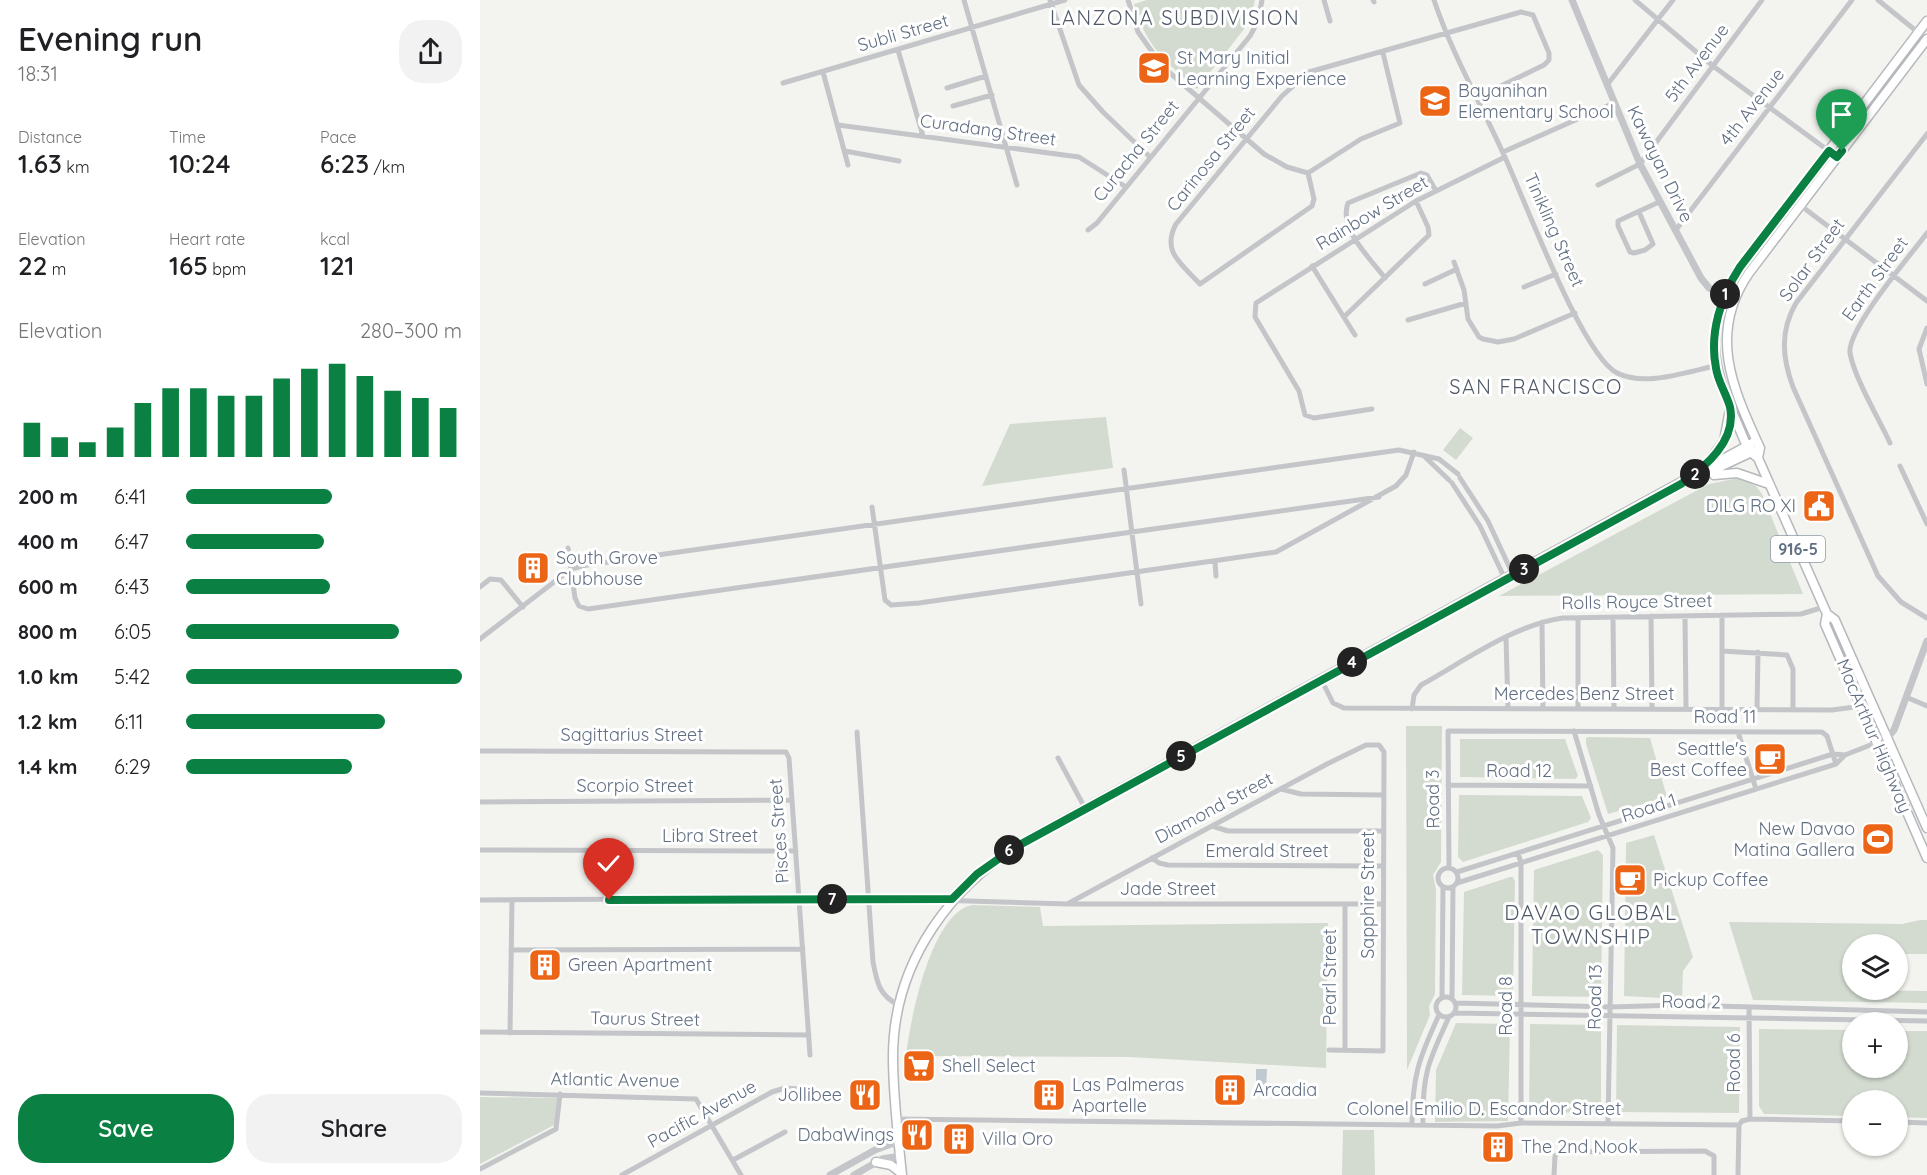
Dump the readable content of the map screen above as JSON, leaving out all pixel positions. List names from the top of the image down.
{
  "streets": {
    "main road": ["916-5", "MacArthur Highway"],
    "street": [
      "Subli Street",
      "5th Avenue",
      "4th Avenue",
      "Curadang Street",
      "Curacha Street",
      "Carinosa Street",
      "Kawayan Drive",
      "Rainbow Street",
      "Tinikling Street",
      "Solar Street",
      "Earth Street",
      "Rolls Royce Street",
      "Mercedes Benz Street",
      "Road 11",
      "Sagittarius Street",
      "Road 12",
      "Scorpio Street",
      "Road 3",
      "Diamond Street",
      "Road 1",
      "Pisces Street",
      "Libra Street",
      "Emerald Street",
      "Jade Street",
      "Sapphire Street",
      "Pearl Street",
      "Road 13",
      "Road 2",
      "Road 8",
      "Taurus Street",
      "Road 6",
      "Atlantic Avenue",
      "Colonel Emilio D. Escandor Street",
      "Pacific Avenue"
    ]
  },
  "crossings": [
    ["5th Avenue", "Kawayan Drive"],
    ["4th Avenue", "Kawayan Drive"],
    ["Curadang Street", "Curacha Street"],
    ["Carinosa Street", "Tinikling Street"],
    ["Kawayan Drive", "Rainbow Street"],
    ["Kawayan Drive", "MacArthur Highway"],
    ["Rainbow Street", "Tinikling Street"],
    ["Tinikling Street", "MacArthur Highway"],
    ["Rolls Royce Street", "Mercedes Benz Street"],
    ["Rolls Royce Street", "MacArthur Highway"],
    ["Mercedes Benz Street", "MacArthur Highway"],
    ["Road 11", "Road 3"],
    ["Road 11", "Road 1"],
    ["Road 11", "Road 13"],
    ["Sagittarius Street", "Pisces Street"],
    ["MacArthur Highway", "Road 1"],
    ["Road 12", "Road 3"],
    ["Road 12", "Road 13"],
    ["Scorpio Street", "Pisces Street"],
    ["Road 3", "Road 1"],
    ["Diamond Street", "Emerald Street"],
    ["Diamond Street", "Jade Street"],
    ["Diamond Street", "Sapphire Street"],
    ["Road 1", "Road 13"],
    ["Road 1", "Road 8"],
    ["Pisces Street", "Libra Street"],
    ["Pisces Street", "Jade Street"],
    ["Pisces Street", "Taurus Street"],
    ["Emerald Street", "Sapphire Street"],
    ["Jade Street", "Sapphire Street"],
    ["Jade Street", "Pearl Street"],
    ["Sapphire Street", "Pearl Street"],
    ["Road 13", "Road 2"],
    ["Road 13", "Colonel Emilio D. Escandor Street"],
    ["Road 2", "Road 8"],
    ["Road 2", "Road 6"],
    ["Road 8", "Colonel Emilio D. Escandor Street"],
    ["Road 6", "Colonel Emilio D. Escandor Street"],
    ["Atlantic Avenue", "Pacific Avenue"]
  ],
  "districts": ["LANZONA SUBDIVISION", "SAN FRANCISCO", "DAVAO GLOBAL TOWNSHIP"],
  "places": {
    "school or university": ["St Mary Initial Learning Experience", "Bayanihan Elementary School"],
    "public building": ["DILG RO XI"],
    "building": [
      "South Grove Clubhouse",
      "Green Apartment",
      "Arcadia",
      "Las Palmeras Apartelle",
      "Villa Oro",
      "The 2nd Nook"
    ],
    "cafe": ["Seattle's Best Coffee", "Pickup Coffee"],
    "sports": ["New Davao Matina Gallera"],
    "supermarket": ["Shell Select"],
    "restaurant": ["Jollibee", "DabaWings"]
  },
  "page": {
    "heading": ["Evening run", "18:31"],
    "stats": [
      ["Distance", "1.63 km"],
      ["Time", "10:24"],
      ["Pace", "6:23 /km"],
      ["Elevation", "22 m"],
      ["Heart rate", "165 bpm"],
      ["kcal", "121"]
    ],
    "pins": [
      "1",
      "2",
      "3",
      "4",
      "5",
      "6",
      "7"
    ],
    "chart": ["Elevation", "280–300 m"],
    "list": [
      {
        "name": "200 m",
        "note": "6:41"
      },
      {
        "name": "400 m",
        "note": "6:47"
      },
      {
        "name": "600 m",
        "note": "6:43"
      },
      {
        "name": "800 m",
        "note": "6:05"
      },
      {
        "name": "1.0 km",
        "note": "5:42"
      },
      {
        "name": "1.2 km",
        "note": "6:11"
      },
      {
        "name": "1.4 km",
        "note": "6:29"
      }
    ],
    "map_buttons": ["+", "−"],
    "buttons": ["Save", "Share"]
  }
}
